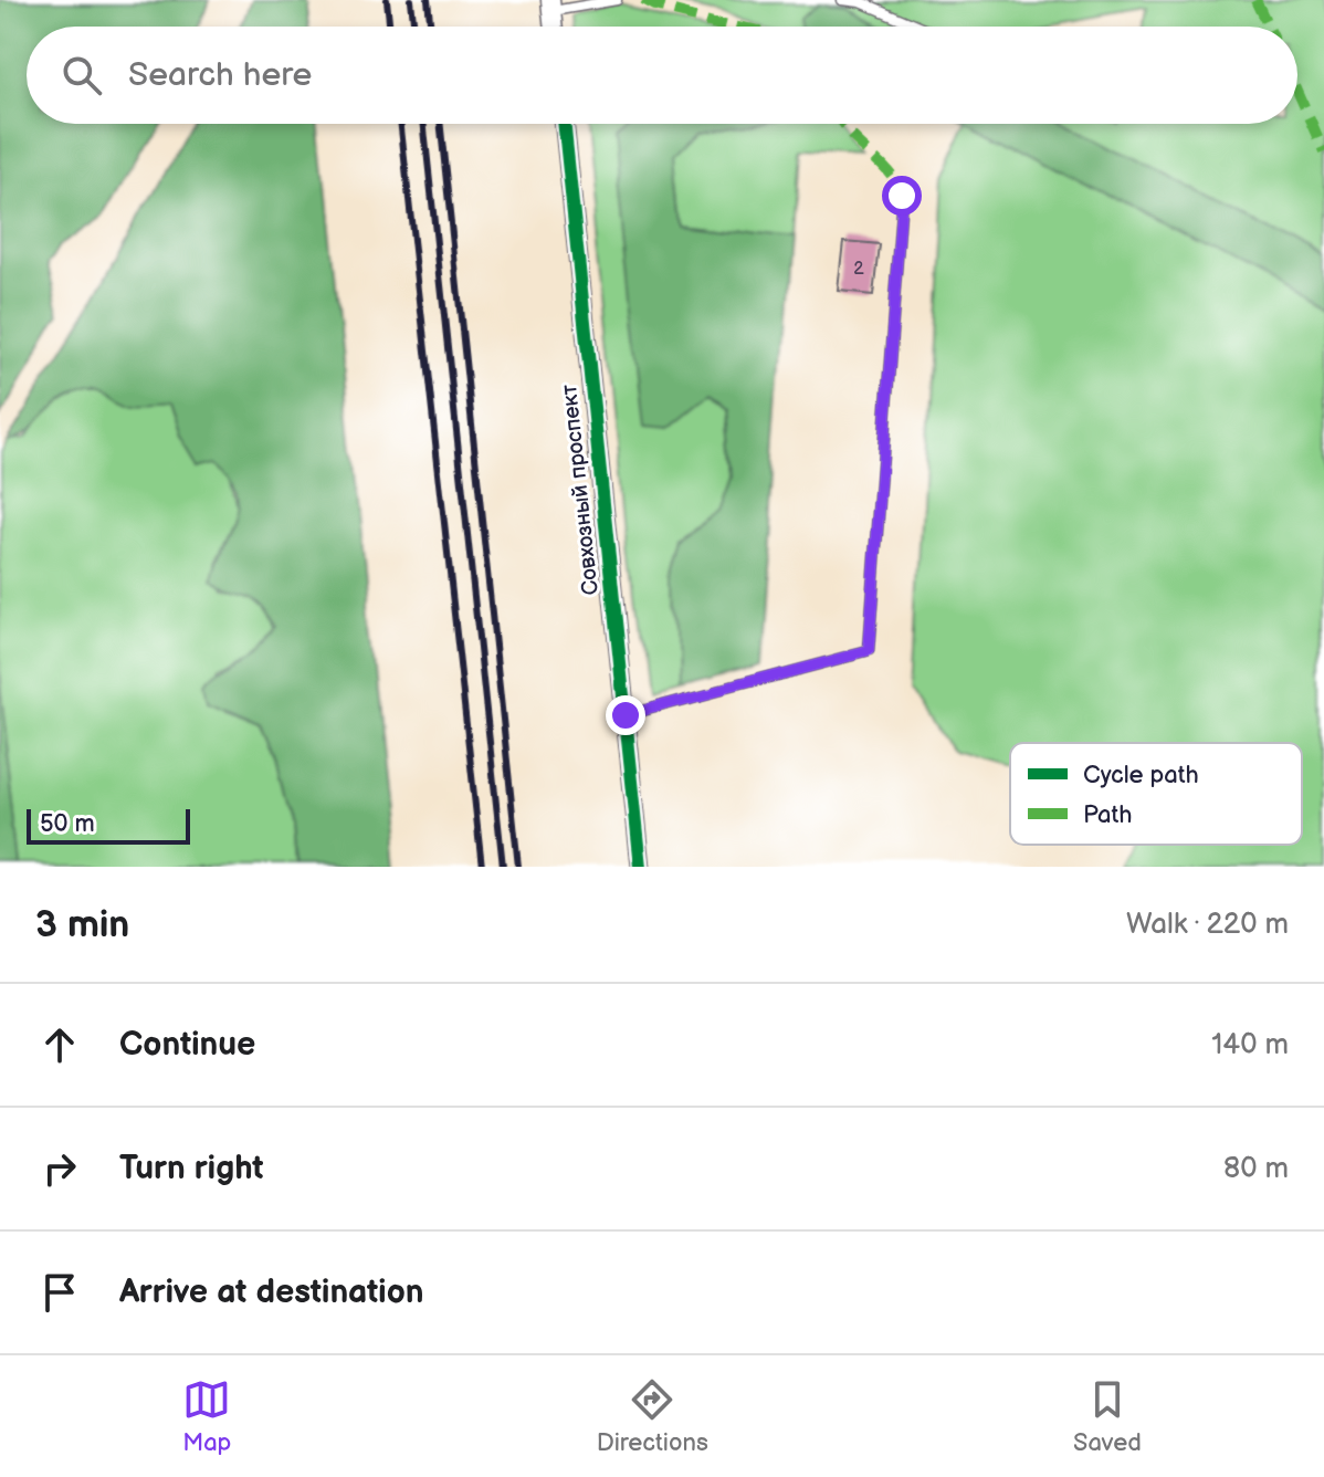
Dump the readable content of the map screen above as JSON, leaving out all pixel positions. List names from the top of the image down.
{
  "streets": {
    "street": ["Совхозный проспект"]
  },
  "house_numbers": ["2"],
  "legend": ["Cycle path", "Path"],
  "scale_bar": "50 m",
  "page": {
    "search": "Search here",
    "scale": "50 m",
    "heading": ["3 min", "Walk · 220 m"],
    "list": [
      ["Continue", "140 m"],
      ["Turn right", "80 m"],
      "Arrive at destination"
    ],
    "nav": ["Map", "Directions", "Saved"]
  }
}
